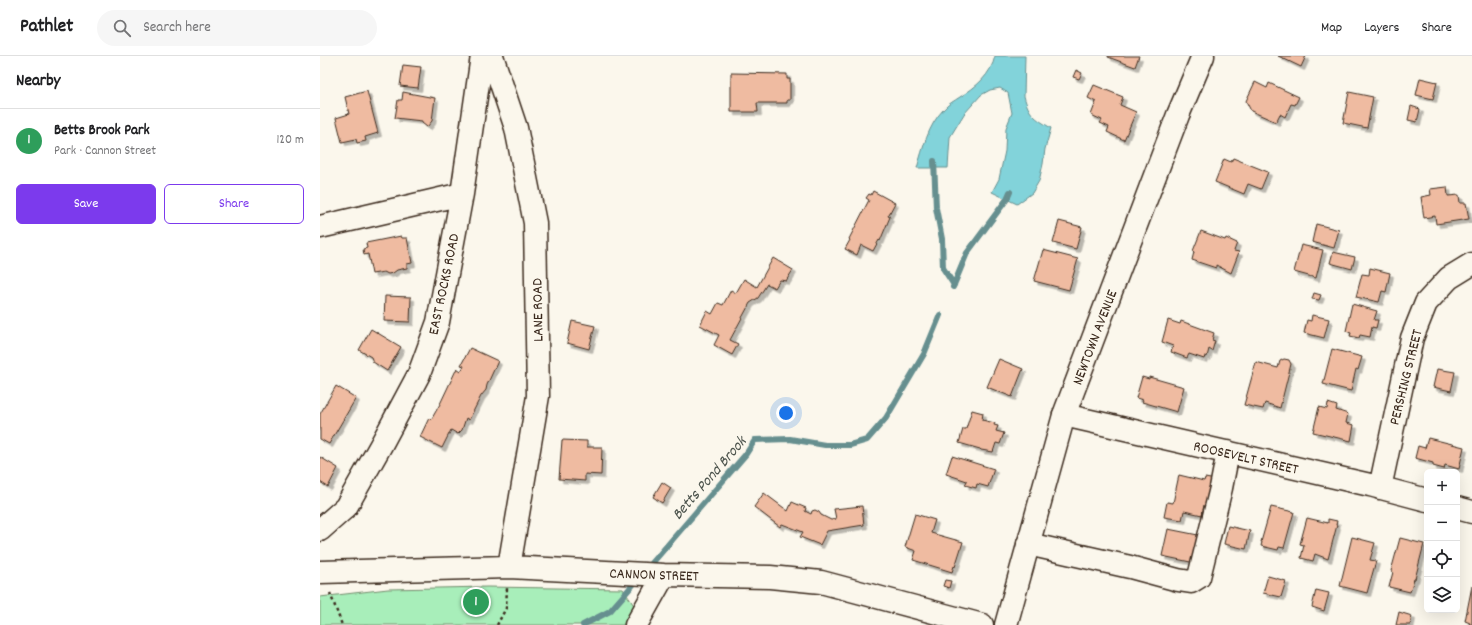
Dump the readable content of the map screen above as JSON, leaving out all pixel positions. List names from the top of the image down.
{
  "streets": {
    "street": [
      "EAST ROCKS ROAD",
      "LANE ROAD",
      "NEWTOWN AVENUE",
      "PERSHING STREET",
      "ROOSEVELT STREET",
      "CANNON STREET"
    ]
  },
  "crossings": [
    ["LANE ROAD", "CANNON STREET"],
    ["NEWTOWN AVENUE", "ROOSEVELT STREET"],
    ["PERSHING STREET", "ROOSEVELT STREET"]
  ],
  "water": ["Betts Pond Brook"],
  "page": {
    "header": "Pathlet",
    "search": "Search here",
    "nav": ["Map", "Layers", "Share"],
    "heading": "Nearby",
    "list": [
      {
        "mark": "1",
        "name": "Betts Brook Park",
        "note": "Park · Cannon Street",
        "value": "120 m"
      }
    ],
    "buttons": ["Save", "Share"],
    "map_buttons": ["+", "−"],
    "pins": "1"
  }
}
